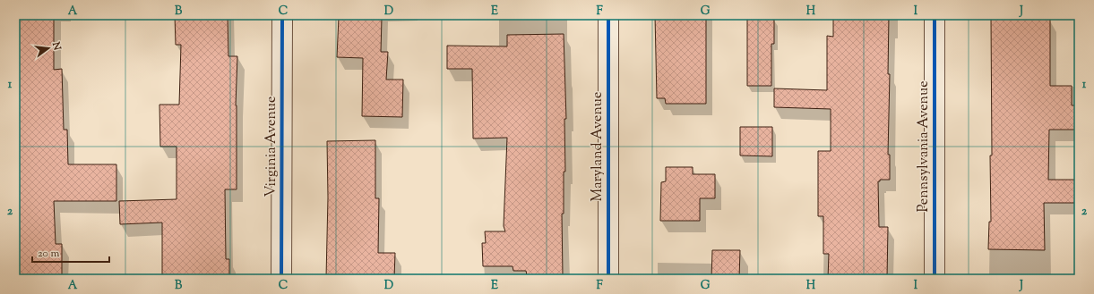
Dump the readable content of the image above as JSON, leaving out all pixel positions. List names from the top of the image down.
{
  "streets": {
    "street": ["Virginia Avenue", "Maryland Avenue", "Pennsylvania Avenue"]
  },
  "scale_bar": "20 m",
  "north": "right",
  "grid": {
    "columns": [
      "A",
      "B",
      "C",
      "D",
      "E",
      "F",
      "G",
      "H",
      "I",
      "J"
    ],
    "rows": ["1", "2"]
  }
}
